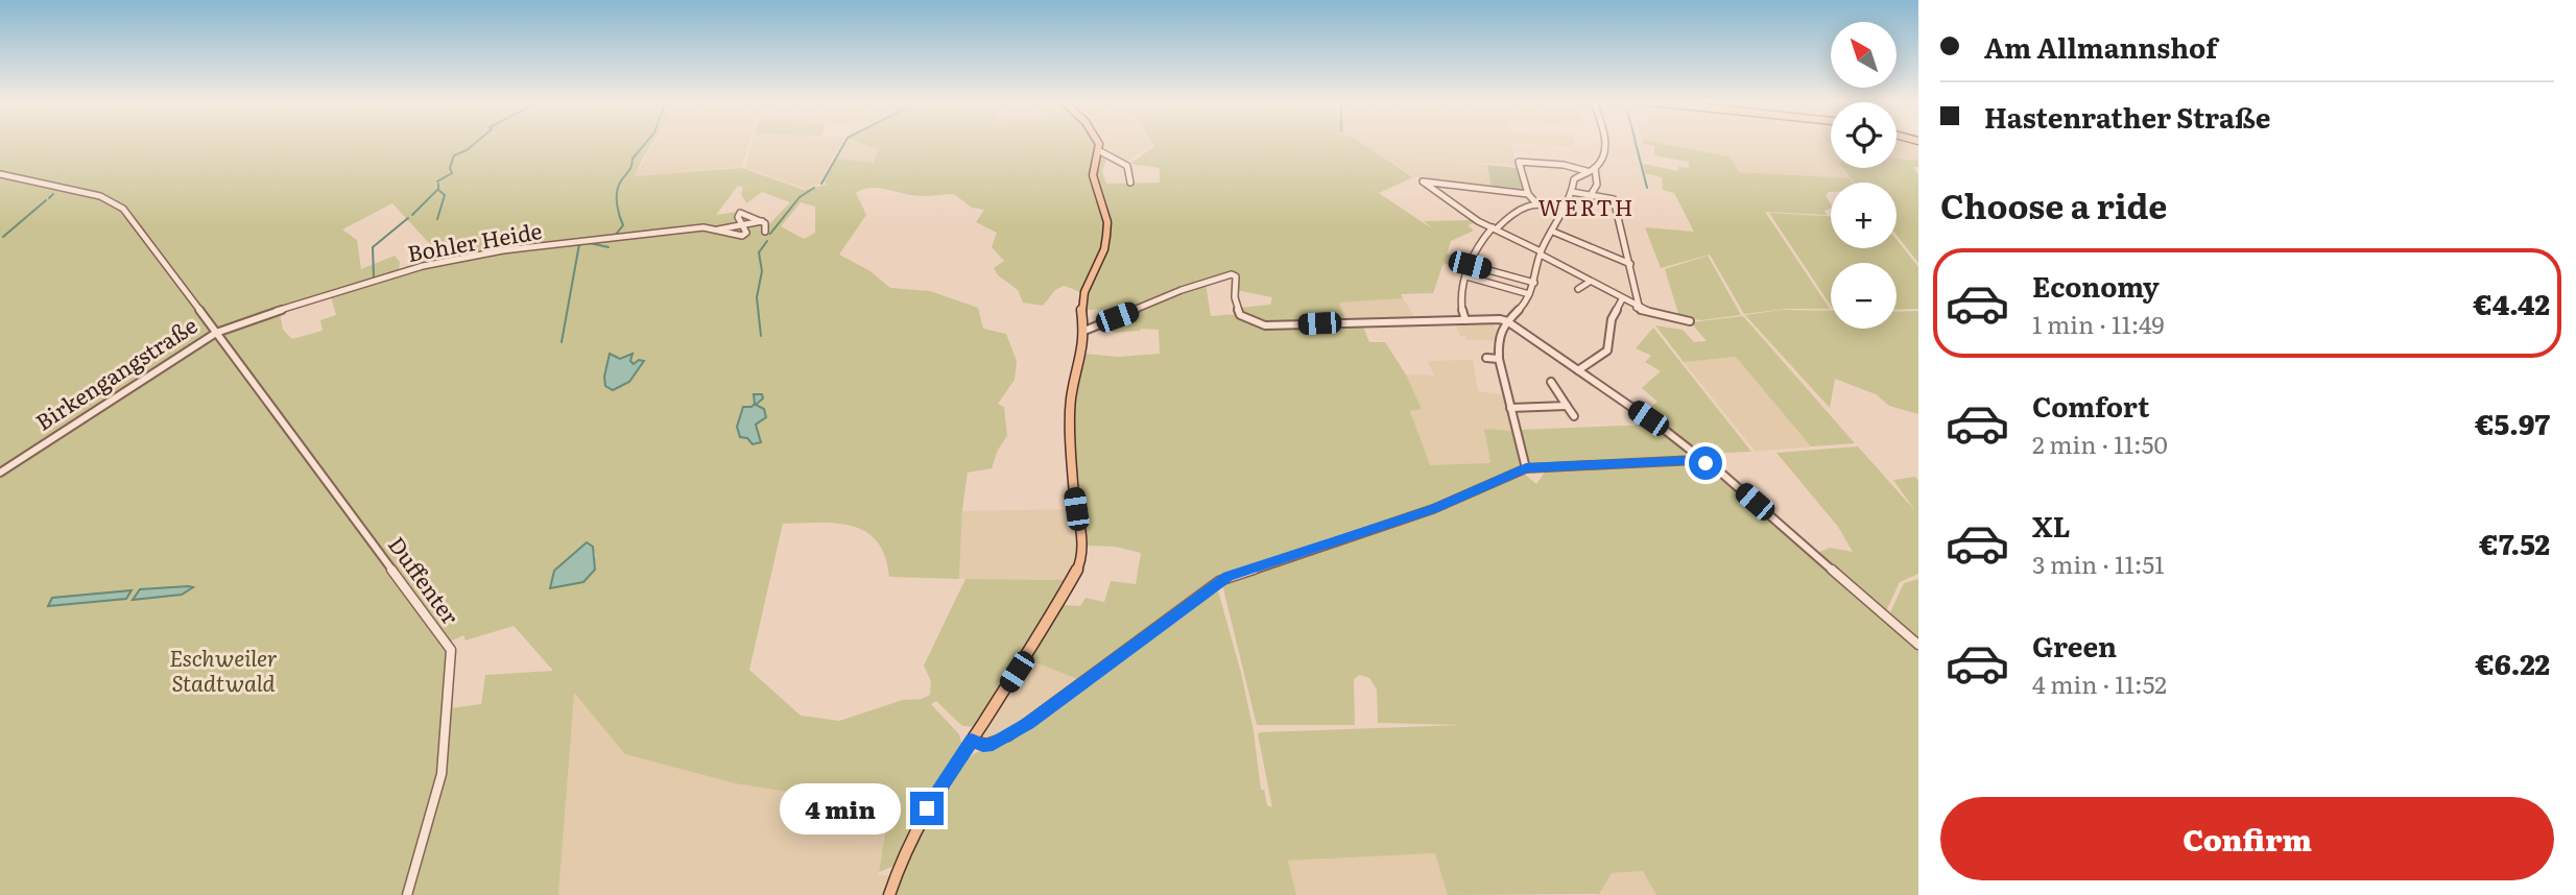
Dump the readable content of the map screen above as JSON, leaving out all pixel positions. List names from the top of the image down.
{
  "streets": {
    "street": ["Bohler Heide", "Birkengangstraße", "Duffenter"]
  },
  "crossings": [
    ["Bohler Heide", "Birkengangstraße"],
    ["Bohler Heide", "Duffenter"],
    ["Birkengangstraße", "Duffenter"]
  ],
  "districts": ["WERTH"],
  "parks": ["Eschweiler Stadtwald"],
  "north": "top left",
  "page": {
    "banner": ["Am Allmannshof", "Hastenrather Straße"],
    "map_buttons": ["+", "−"],
    "heading": "Choose a ride",
    "list": [
      {
        "name": "Economy",
        "note": "1 min · 11:49",
        "value": "€4.42"
      },
      {
        "name": "Comfort",
        "note": "2 min · 11:50",
        "value": "€5.97"
      },
      {
        "name": "XL",
        "note": "3 min · 11:51",
        "value": "€7.52"
      },
      {
        "name": "Green",
        "note": "4 min · 11:52",
        "value": "€6.22"
      }
    ],
    "buttons": "Confirm",
    "bubble": "4 min"
  }
}
